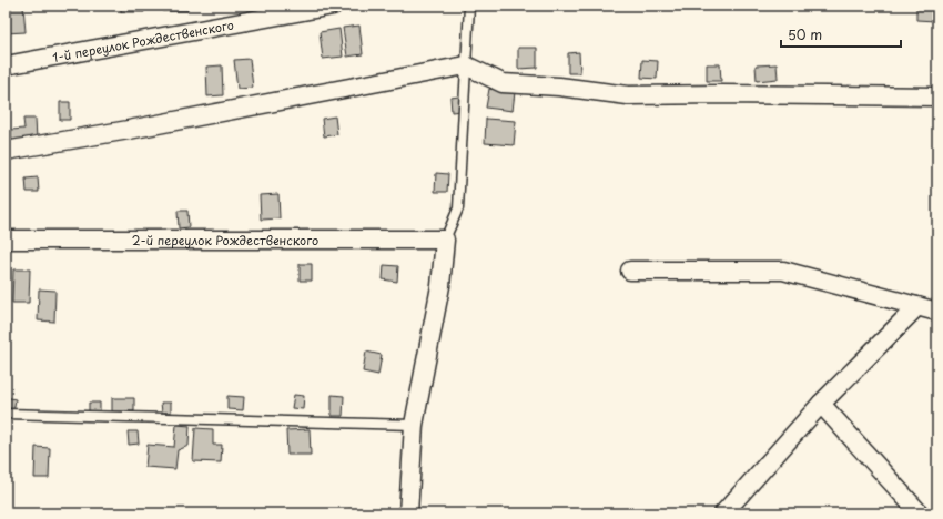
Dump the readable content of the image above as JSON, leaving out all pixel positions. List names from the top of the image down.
{
  "streets": {
    "street": ["1-й переулок Рождественского", "2-й переулок Рождественского"]
  },
  "scale_bar": "50 m"
}
